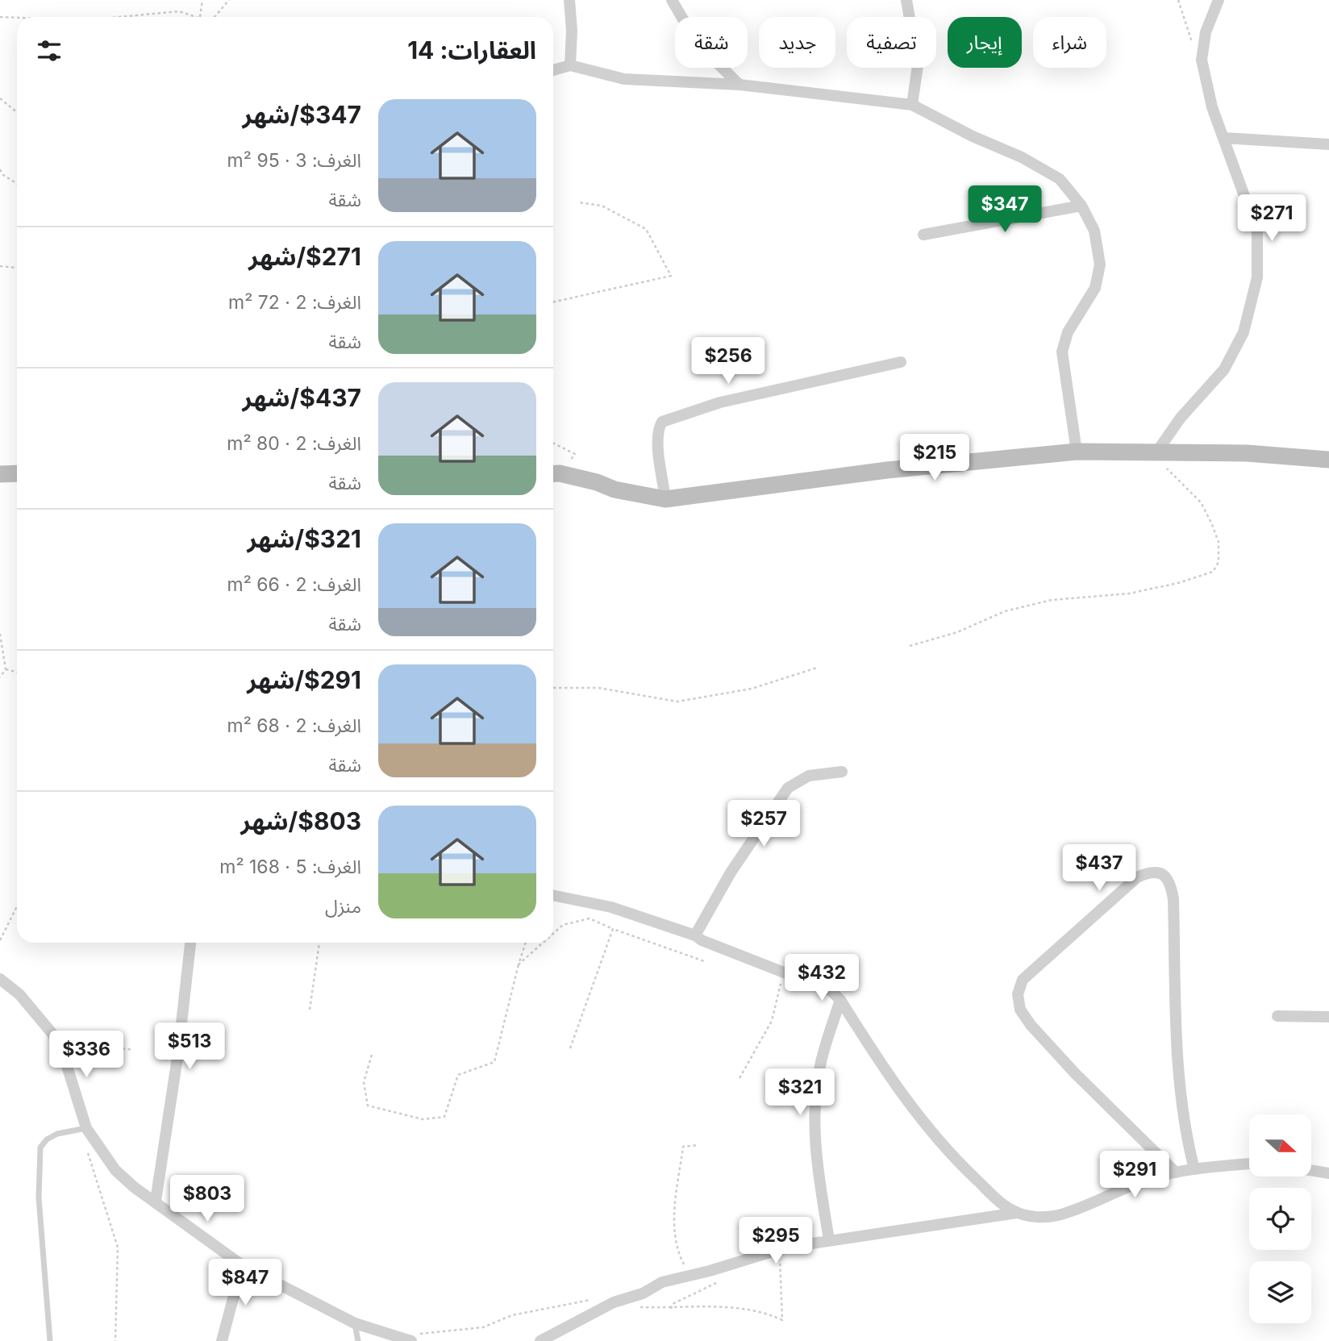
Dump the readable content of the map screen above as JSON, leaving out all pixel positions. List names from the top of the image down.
{
  "north": "right",
  "page": {
    "chip": [
      "شراء",
      "إيجار",
      "تصفية",
      "جديد",
      "شقة"
    ],
    "heading": "العقارات: 14",
    "list": [
      {
        "name": "$347/شهر",
        "note": "الغرف: 3 · 95 m² · شقة"
      },
      {
        "name": "$271/شهر",
        "note": "الغرف: 2 · 72 m² · شقة"
      },
      {
        "name": "$437/شهر",
        "note": "الغرف: 2 · 80 m² · شقة"
      },
      {
        "name": "$321/شهر",
        "note": "الغرف: 2 · 66 m² · شقة"
      },
      {
        "name": "$291/شهر",
        "note": "الغرف: 2 · 68 m² · شقة"
      },
      {
        "name": "$803/شهر",
        "note": "الغرف: 5 · 168 m² · منزل"
      }
    ],
    "price": [
      "$347",
      "$271",
      "$256",
      "$215",
      "$257",
      "$437",
      "$432",
      "$513",
      "$336",
      "$321",
      "$291",
      "$803",
      "$295",
      "$847"
    ]
  }
}
